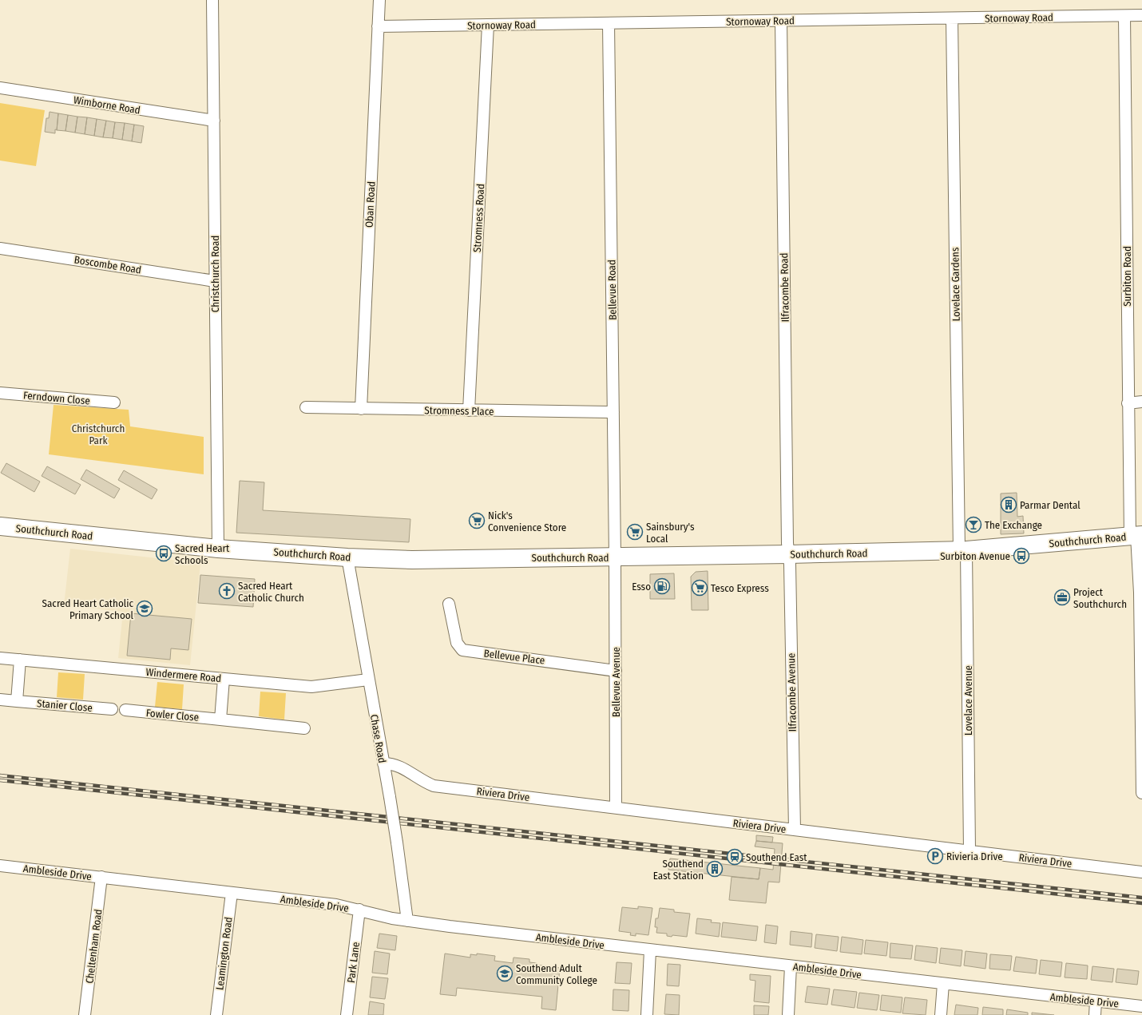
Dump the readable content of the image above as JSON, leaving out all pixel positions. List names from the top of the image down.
{
  "streets": {
    "main road": ["Southchurch Road"],
    "street": [
      "Stornoway Road",
      "Wimborne Road",
      "Oban Road",
      "Stromness Road",
      "Boscombe Road",
      "Christchurch Road",
      "Surbiton Road",
      "Lovelace Gardens",
      "Ilfracombe Road",
      "Bellevue Road",
      "Ferndown Close",
      "Stromness Place",
      "Bellevue Place",
      "Windermere Road",
      "Bellevue Avenue",
      "Ilfracombe Avenue",
      "Lovelace Avenue",
      "Stanier Close",
      "Fowler Close",
      "Chase Road",
      "Riviera Drive",
      "Ambleside Drive",
      "Cheltenham Road",
      "Leamington Road",
      "Park Lane"
    ]
  },
  "crossings": [
    ["Stornoway Road", "Oban Road"],
    ["Stornoway Road", "Stromness Road"],
    ["Stornoway Road", "Surbiton Road"],
    ["Stornoway Road", "Lovelace Gardens"],
    ["Stornoway Road", "Ilfracombe Road"],
    ["Stornoway Road", "Bellevue Road"],
    ["Wimborne Road", "Christchurch Road"],
    ["Oban Road", "Stromness Place"],
    ["Stromness Road", "Stromness Place"],
    ["Boscombe Road", "Christchurch Road"],
    ["Christchurch Road", "Southchurch Road"],
    ["Surbiton Road", "Southchurch Road"],
    ["Lovelace Gardens", "Southchurch Road"],
    ["Lovelace Gardens", "Lovelace Avenue"],
    ["Ilfracombe Road", "Southchurch Road"],
    ["Ilfracombe Road", "Ilfracombe Avenue"],
    ["Bellevue Road", "Stromness Place"],
    ["Bellevue Road", "Southchurch Road"],
    ["Bellevue Road", "Bellevue Avenue"],
    ["Southchurch Road", "Bellevue Avenue"],
    ["Southchurch Road", "Ilfracombe Avenue"],
    ["Southchurch Road", "Lovelace Avenue"],
    ["Southchurch Road", "Chase Road"],
    ["Bellevue Place", "Bellevue Avenue"],
    ["Windermere Road", "Chase Road"],
    ["Bellevue Avenue", "Riviera Drive"],
    ["Ilfracombe Avenue", "Riviera Drive"],
    ["Lovelace Avenue", "Riviera Drive"],
    ["Chase Road", "Riviera Drive"],
    ["Chase Road", "Ambleside Drive"],
    ["Ambleside Drive", "Cheltenham Road"],
    ["Ambleside Drive", "Leamington Road"],
    ["Ambleside Drive", "Park Lane"]
  ],
  "parks": ["Christchurch Park"],
  "places": {
    "building": ["Parmar Dental", "Southend East Station"],
    "supermarket": ["Nick's Convenience Store", "Sainsbury's Local", "Tesco Express"],
    "bar": ["The Exchange"],
    "bus stop": ["Sacred Heart Schools", "Surbiton Avenue"],
    "fuel station": ["Esso"],
    "church": ["Sacred Heart Catholic Church"],
    "office": ["Project Southchurch"],
    "school or university": ["Sacred Heart Catholic Primary School", "Southend Adult Community College"],
    "parking": ["Rivieria Drive"],
    "station": ["Southend East"]
  }
}
